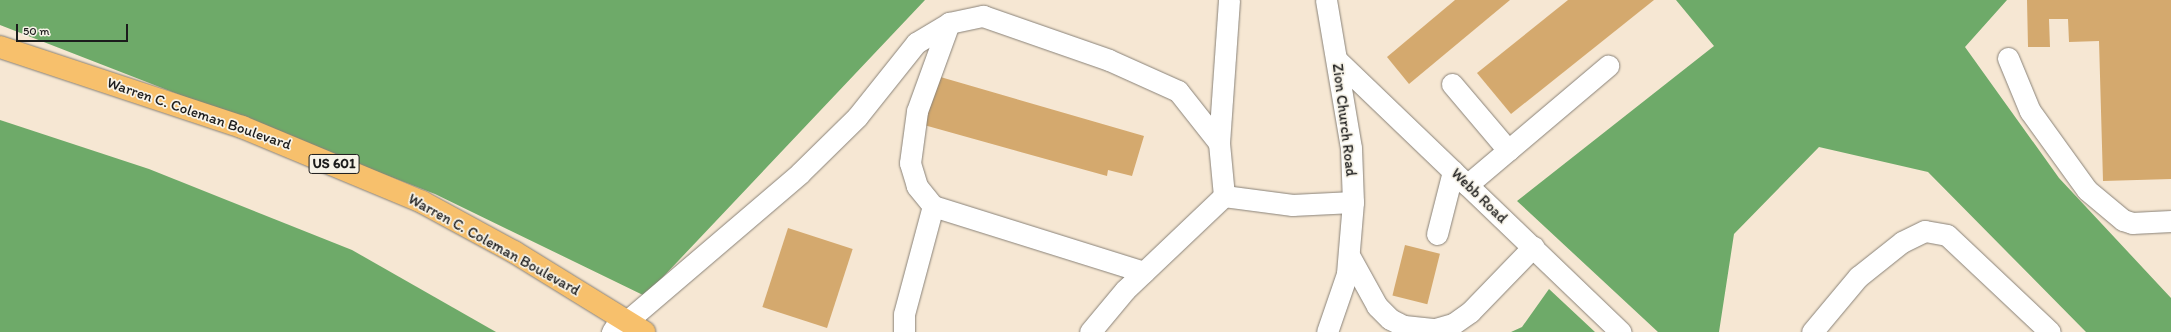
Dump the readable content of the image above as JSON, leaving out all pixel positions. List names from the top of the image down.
{
  "streets": {
    "highway": ["Warren C. Coleman Boulevard", "US 601"],
    "street": ["Zion Church Road", "Webb Road"]
  },
  "crossings": [
    ["Zion Church Road", "Webb Road"]
  ],
  "scale_bar": "50 m"
}
